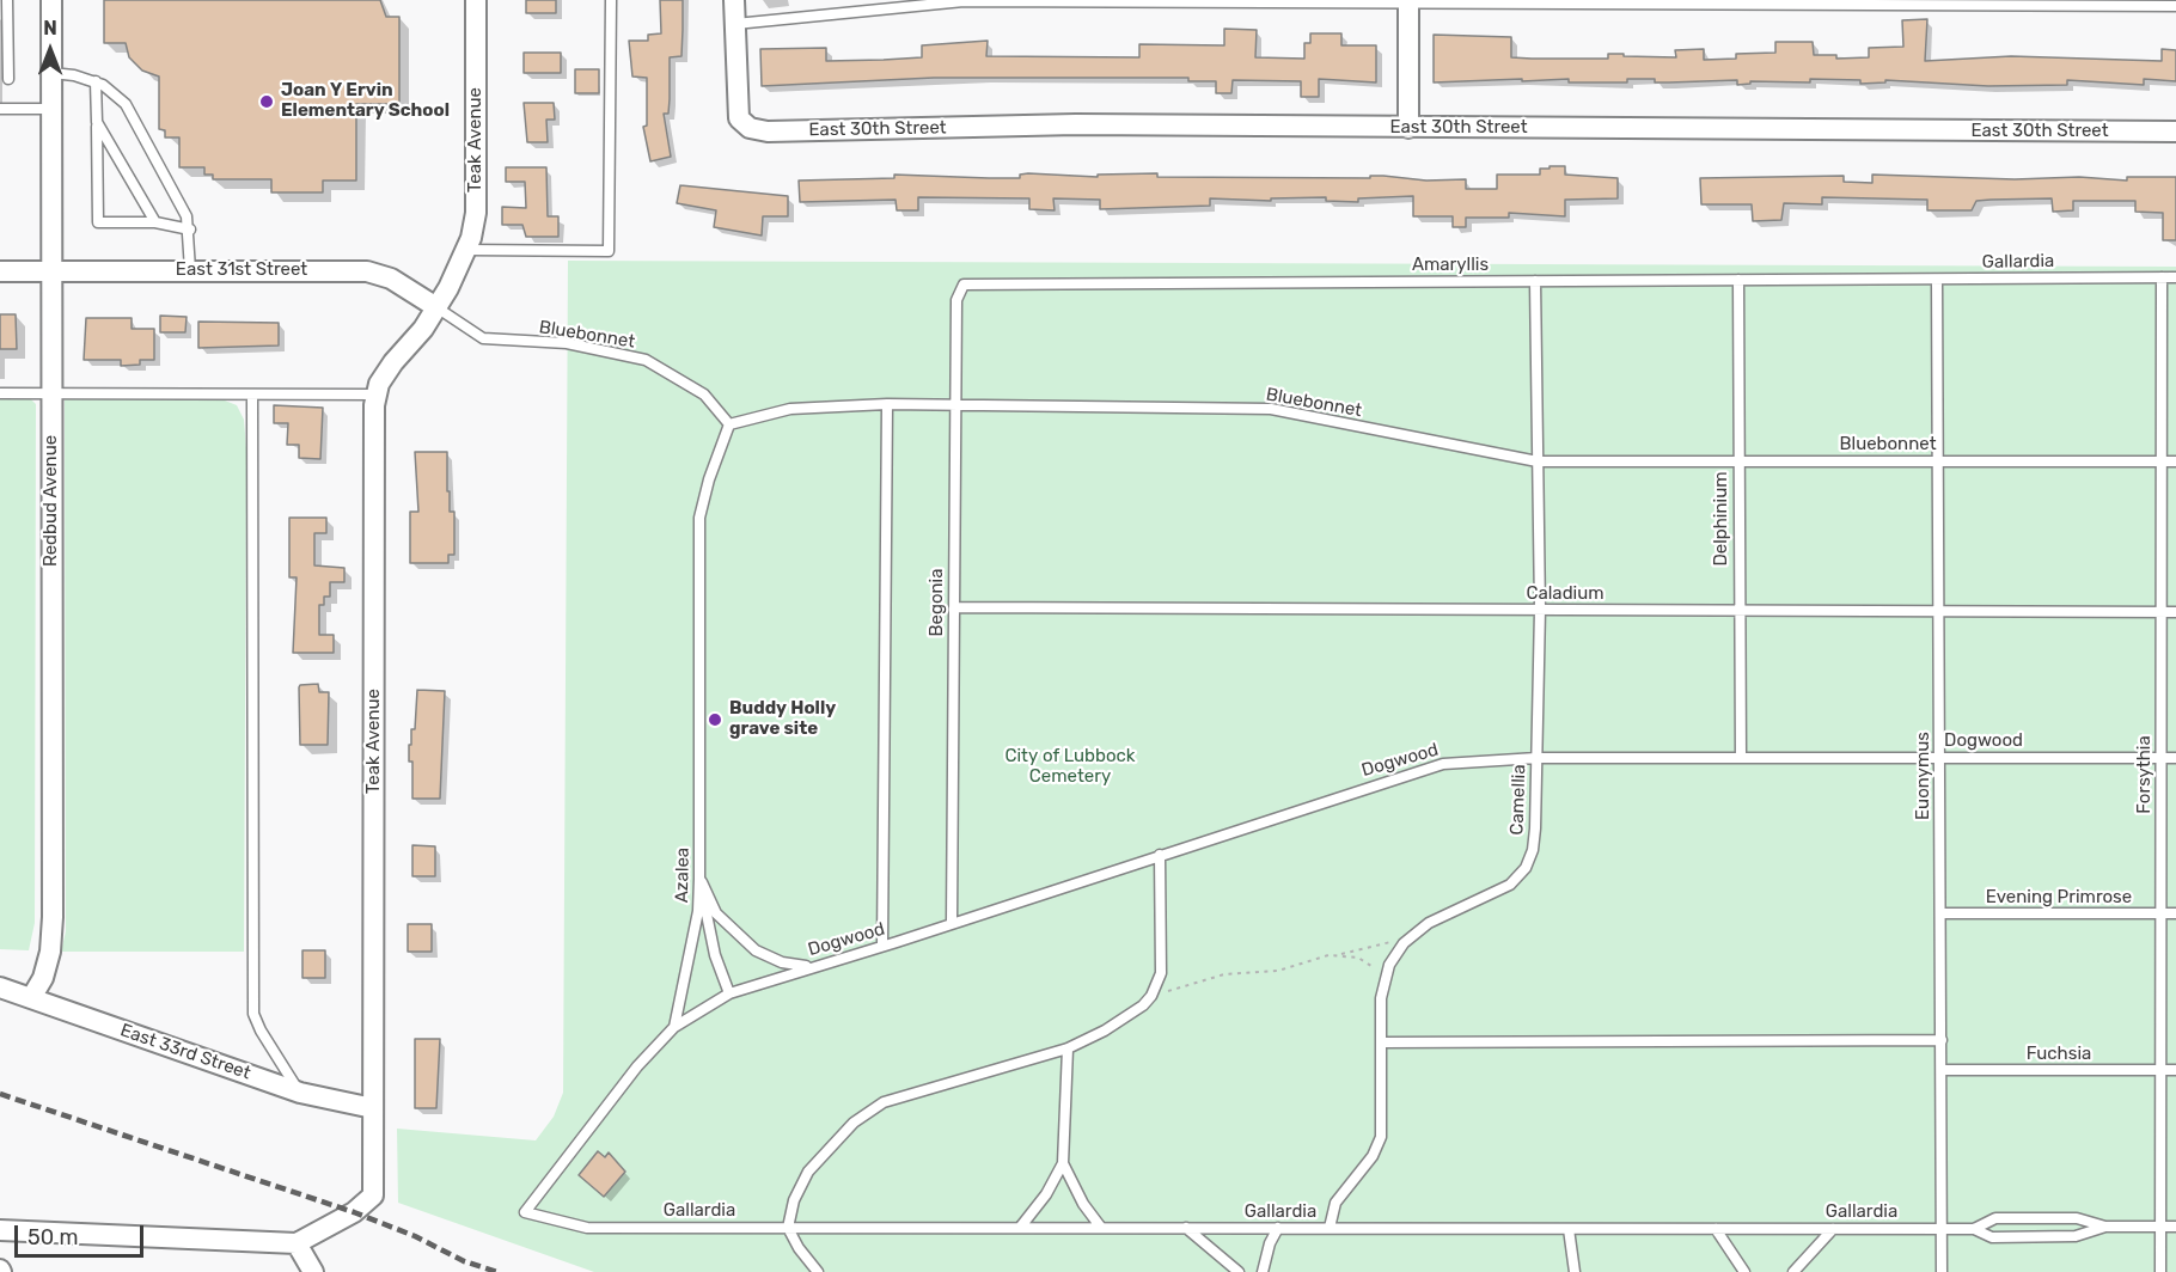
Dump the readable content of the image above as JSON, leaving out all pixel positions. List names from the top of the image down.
{
  "streets": {
    "street": [
      "East 30th Street",
      "Teak Avenue",
      "East 31st Street",
      "Redbud Avenue",
      "East 33rd Street"
    ],
    "lane": [
      "Gallardia",
      "Amaryllis",
      "Bluebonnet",
      "Delphinium",
      "Caladium",
      "Begonia",
      "Dogwood",
      "Forsythia",
      "Euonymus",
      "Camellia",
      "Azalea",
      "Evening Primrose",
      "Fuchsia"
    ]
  },
  "crossings": [
    ["Teak Avenue", "East 31st Street"],
    ["Teak Avenue", "Bluebonnet"],
    ["Teak Avenue", "East 33rd Street"],
    ["Gallardia", "Amaryllis"],
    ["Gallardia", "Dogwood"],
    ["Gallardia", "Forsythia"],
    ["Gallardia", "Euonymus"],
    ["Gallardia", "Camellia"],
    ["Gallardia", "Azalea"],
    ["Amaryllis", "Delphinium"],
    ["Amaryllis", "Begonia"],
    ["Amaryllis", "Euonymus"],
    ["Amaryllis", "Camellia"],
    ["East 31st Street", "Bluebonnet"],
    ["East 31st Street", "Redbud Avenue"],
    ["Bluebonnet", "Delphinium"],
    ["Bluebonnet", "Begonia"],
    ["Bluebonnet", "Forsythia"],
    ["Bluebonnet", "Euonymus"],
    ["Bluebonnet", "Camellia"],
    ["Bluebonnet", "Azalea"],
    ["Redbud Avenue", "East 33rd Street"],
    ["Delphinium", "Caladium"],
    ["Delphinium", "Dogwood"],
    ["Caladium", "Begonia"],
    ["Caladium", "Forsythia"],
    ["Caladium", "Euonymus"],
    ["Caladium", "Camellia"],
    ["Begonia", "Dogwood"],
    ["Dogwood", "Forsythia"],
    ["Dogwood", "Euonymus"],
    ["Dogwood", "Camellia"],
    ["Dogwood", "Azalea"],
    ["Forsythia", "Evening Primrose"],
    ["Forsythia", "Fuchsia"],
    ["Euonymus", "Evening Primrose"],
    ["Euonymus", "Fuchsia"]
  ],
  "parks": ["City of Lubbock Cemetery"],
  "places": ["Joan Y Ervin Elementary School", "Buddy Holly grave site"],
  "scale_bar": "50 m",
  "north": "top"
}
